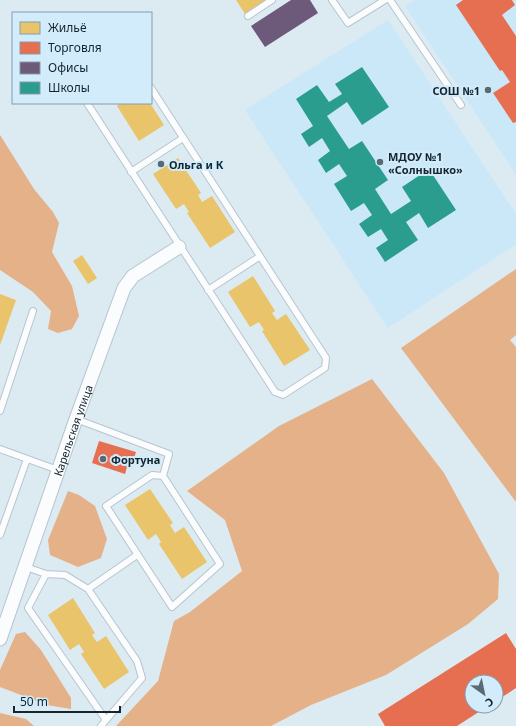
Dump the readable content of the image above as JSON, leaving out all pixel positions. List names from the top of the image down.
{
  "streets": {
    "street": ["Карельская улица"]
  },
  "places": [
    "СОШ №1",
    "МДОУ №1 «Солнышко»",
    "Ольга и К",
    "Фортуна"
  ],
  "legend": [
    "Жильё",
    "Торговля",
    "Офисы",
    "Школы"
  ],
  "scale_bar": "50 m",
  "north": "bottom right"
}
